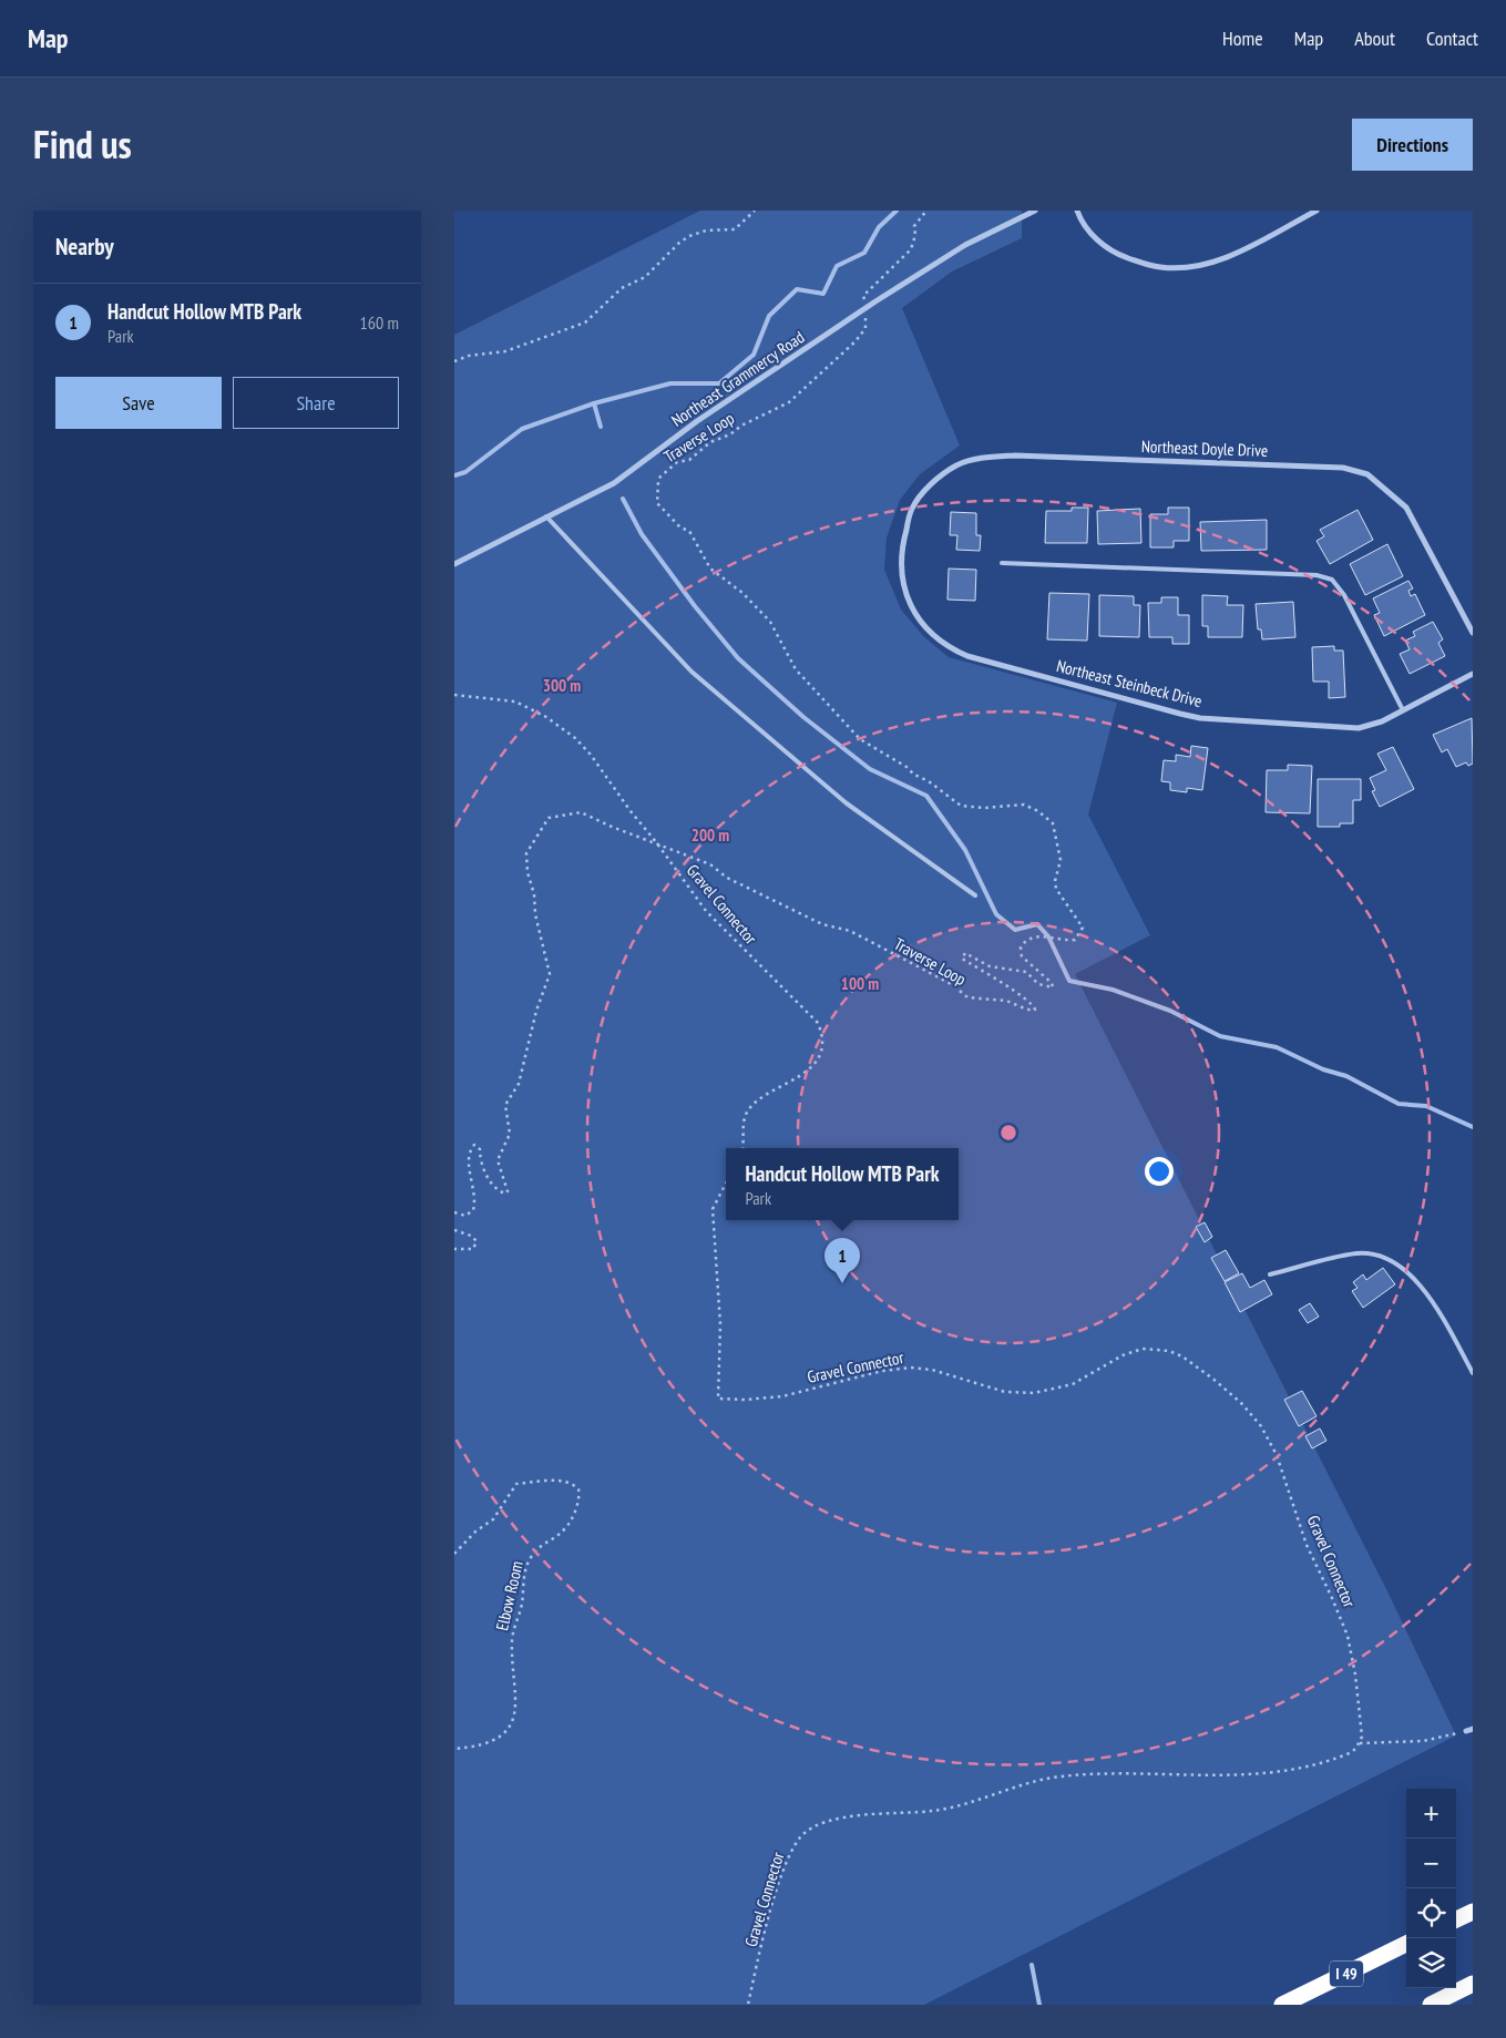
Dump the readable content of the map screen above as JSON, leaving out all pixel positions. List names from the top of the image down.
{
  "streets": {
    "highway": ["I 49"],
    "street": ["Northeast Grammercy Road", "Northeast Doyle Drive", "Northeast Steinbeck Drive"],
    "path": ["Traverse Loop", "Gravel Connector", "Elbow Room"]
  },
  "crossings": [
    ["Northeast Grammercy Road", "Traverse Loop"],
    ["Traverse Loop", "Gravel Connector"],
    ["Northeast Doyle Drive", "Northeast Steinbeck Drive"]
  ],
  "page": {
    "header": "Map",
    "nav": [
      "Home",
      "Map",
      "About",
      "Contact"
    ],
    "title": "Find us",
    "buttons": [
      "Directions",
      ["Save", "Share"]
    ],
    "heading": "Nearby",
    "list": [
      {
        "mark": "1",
        "name": "Handcut Hollow MTB Park",
        "note": "Park",
        "value": "160 m"
      }
    ],
    "popup": ["Handcut Hollow MTB Park", "Park"],
    "pins": "1",
    "map_buttons": ["+", "−"]
  },
  "rings": ["300 m", "200 m", "100 m"]
}
